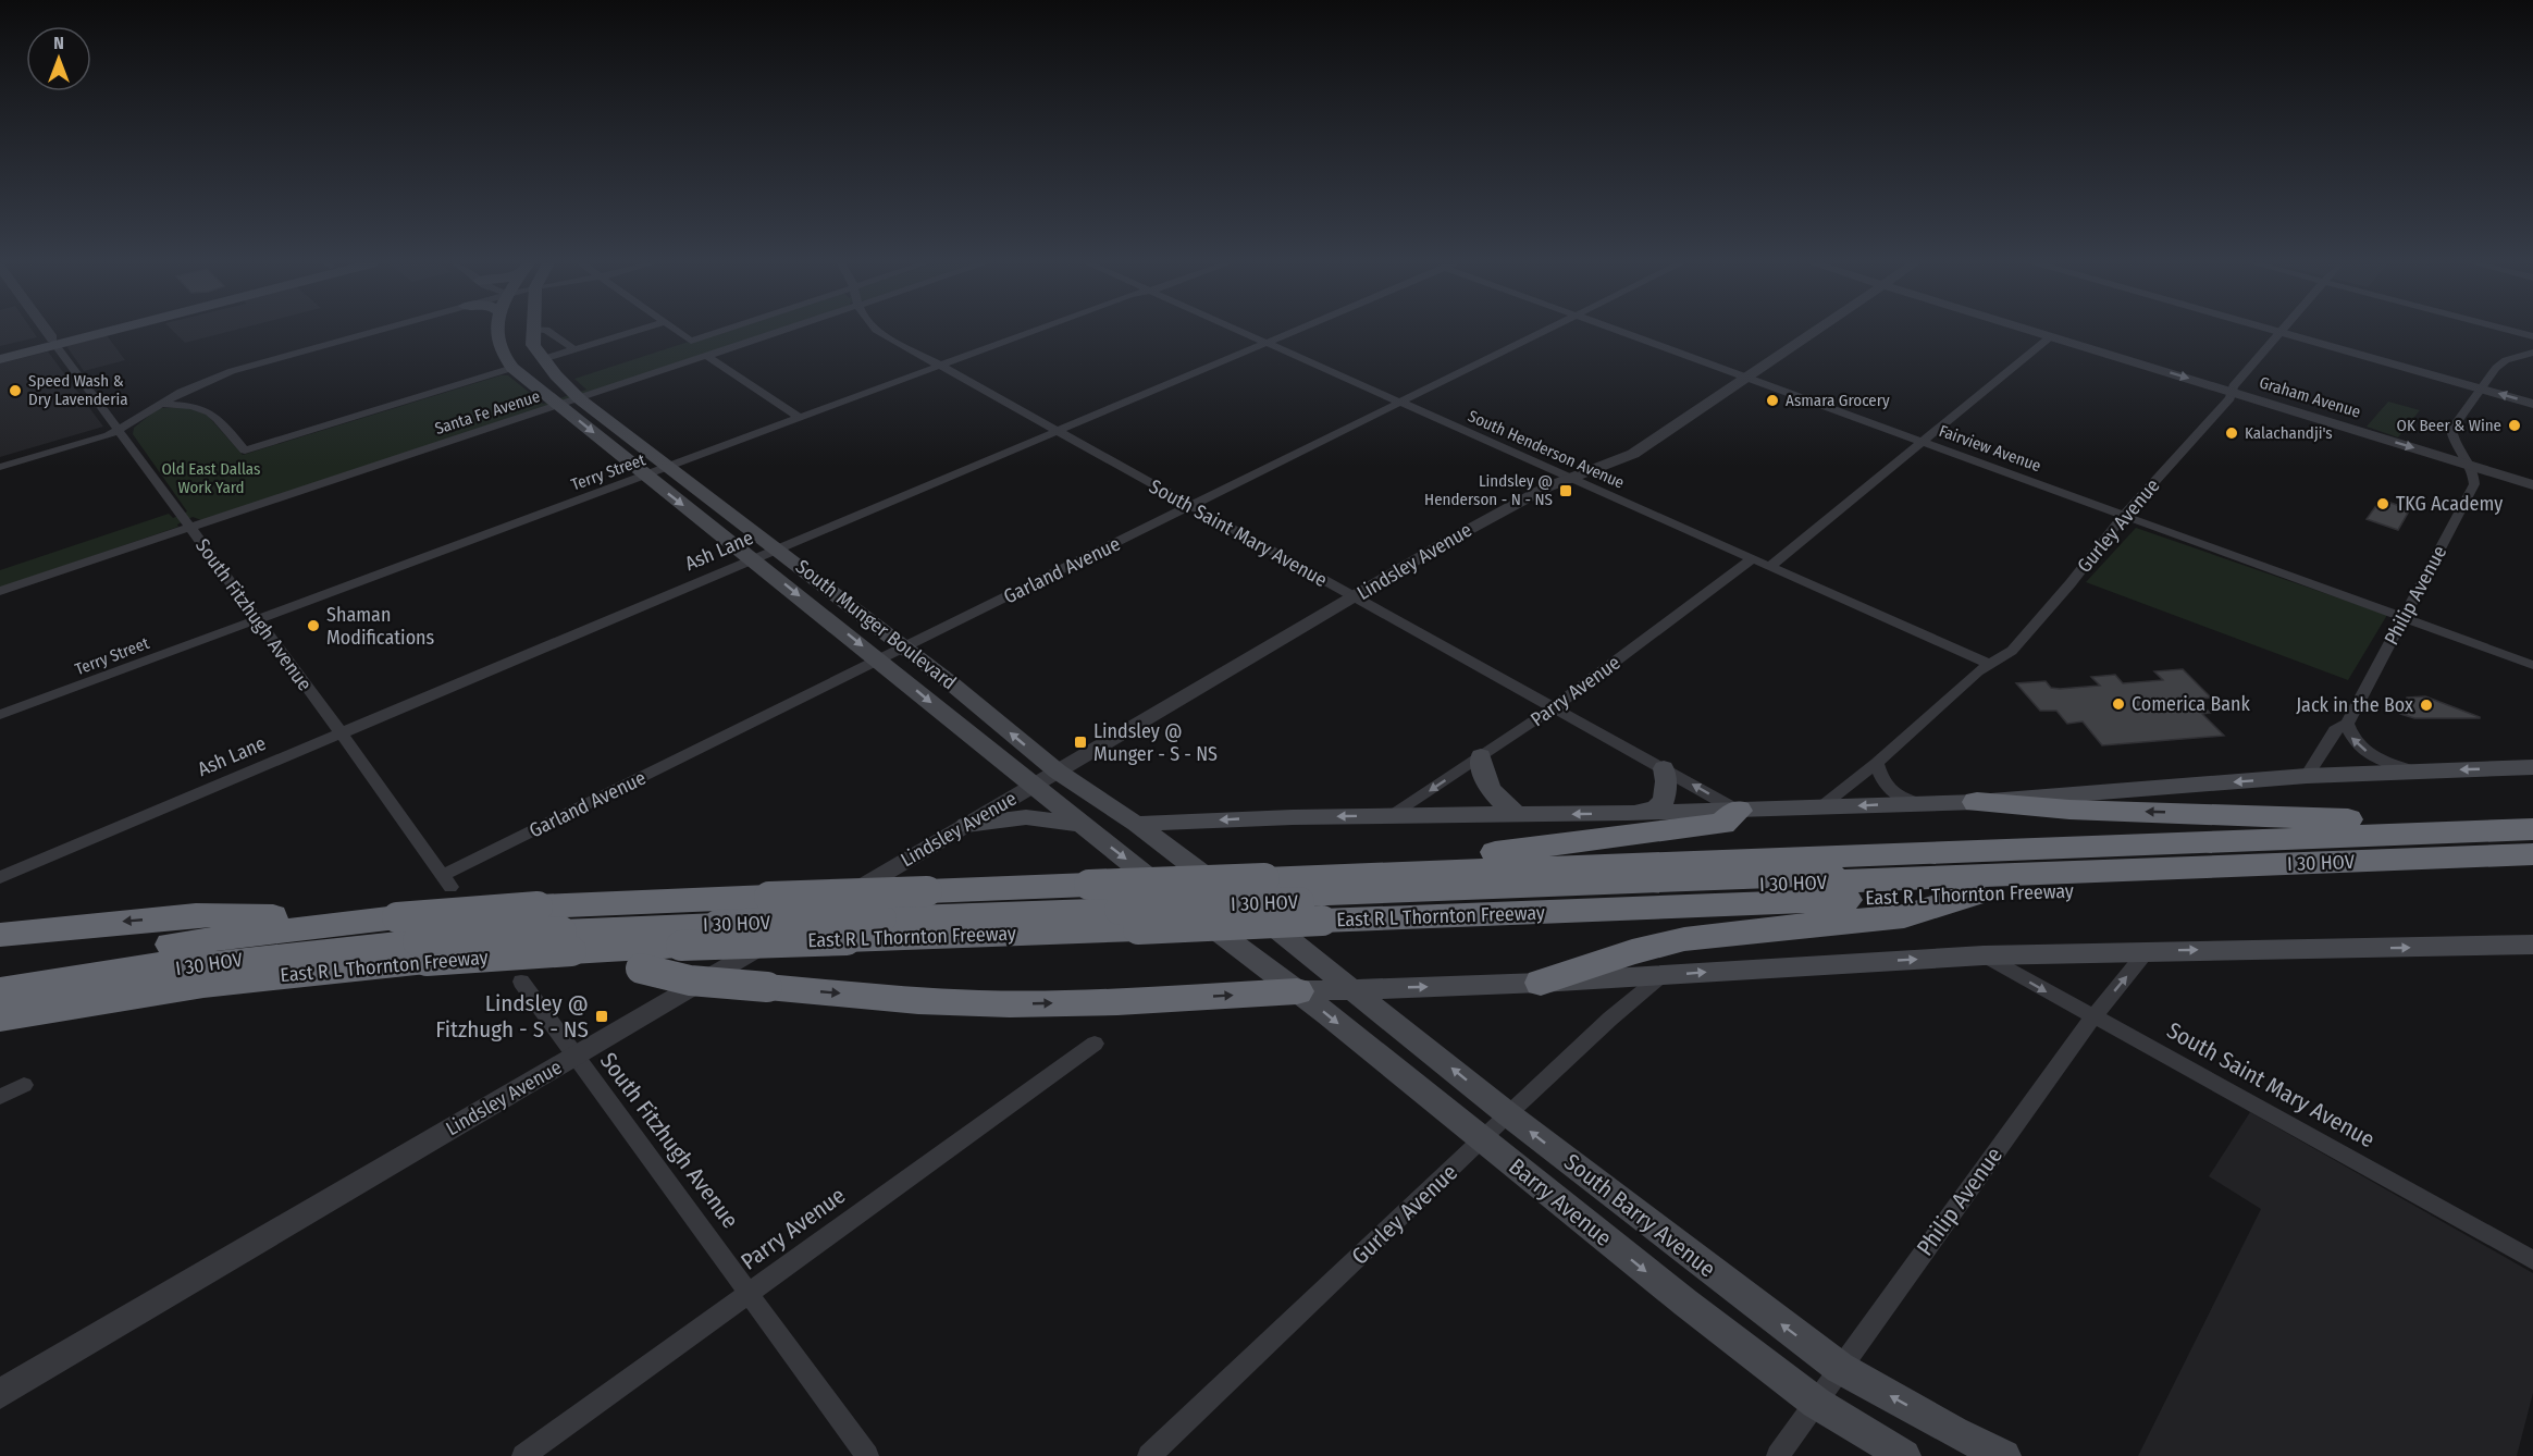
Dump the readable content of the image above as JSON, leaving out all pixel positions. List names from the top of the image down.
{
  "streets": {
    "highway": ["I 30 HOV", "East R L Thornton Freeway"],
    "main road": ["South Munger Boulevard", "Barry Avenue", "South Barry Avenue"],
    "street": [
      "Graham Avenue",
      "Santa Fe Avenue",
      "Fairview Avenue",
      "South Henderson Avenue",
      "Terry Street",
      "Gurley Avenue",
      "South Saint Mary Avenue",
      "Ash Lane",
      "Lindsley Avenue",
      "Garland Avenue",
      "Philip Avenue",
      "South Fitzhugh Avenue",
      "Parry Avenue"
    ]
  },
  "crossings": [
    ["Graham Avenue", "Gurley Avenue"],
    ["Graham Avenue", "Philip Avenue"],
    ["Santa Fe Avenue", "South Fitzhugh Avenue"],
    ["Santa Fe Avenue", "South Munger Boulevard"],
    ["Fairview Avenue", "Gurley Avenue"],
    ["Fairview Avenue", "Lindsley Avenue"],
    ["Fairview Avenue", "Philip Avenue"],
    ["South Henderson Avenue", "Gurley Avenue"],
    ["South Henderson Avenue", "Ash Lane"],
    ["South Henderson Avenue", "Lindsley Avenue"],
    ["South Henderson Avenue", "Garland Avenue"],
    ["South Henderson Avenue", "Parry Avenue"],
    ["Terry Street", "South Saint Mary Avenue"],
    ["Terry Street", "South Fitzhugh Avenue"],
    ["Terry Street", "South Munger Boulevard"],
    ["Gurley Avenue", "Barry Avenue"],
    ["Gurley Avenue", "South Barry Avenue"],
    ["South Saint Mary Avenue", "Ash Lane"],
    ["South Saint Mary Avenue", "Lindsley Avenue"],
    ["South Saint Mary Avenue", "Garland Avenue"],
    ["South Saint Mary Avenue", "Philip Avenue"],
    ["South Saint Mary Avenue", "Parry Avenue"],
    ["Ash Lane", "South Fitzhugh Avenue"],
    ["Ash Lane", "South Munger Boulevard"],
    ["Lindsley Avenue", "South Fitzhugh Avenue"],
    ["Lindsley Avenue", "South Munger Boulevard"],
    ["Garland Avenue", "South Fitzhugh Avenue"],
    ["Garland Avenue", "South Munger Boulevard"],
    ["Philip Avenue", "Barry Avenue"],
    ["Philip Avenue", "South Barry Avenue"],
    ["South Fitzhugh Avenue", "Parry Avenue"],
    ["South Munger Boulevard", "Barry Avenue"],
    ["South Munger Boulevard", "South Barry Avenue"],
    ["I 30 HOV", "East R L Thornton Freeway"]
  ],
  "one_way": ["Barry Avenue", "South Barry Avenue"],
  "parks": ["Old East Dallas Work Yard"],
  "places": {
    "other": [
      "Speed Wash & Dry Lavenderia",
      "Asmara Grocery",
      "OK Beer & Wine",
      "Kalachandji's",
      "TKG Academy",
      "Shaman Modifications",
      "Comerica Bank",
      "Jack in the Box"
    ],
    "transit": ["Lindsley @ Henderson - N - NS", "Lindsley @ Munger - S - NS", "Lindsley @ Fitzhugh - S - NS"]
  },
  "north": "top"
}
